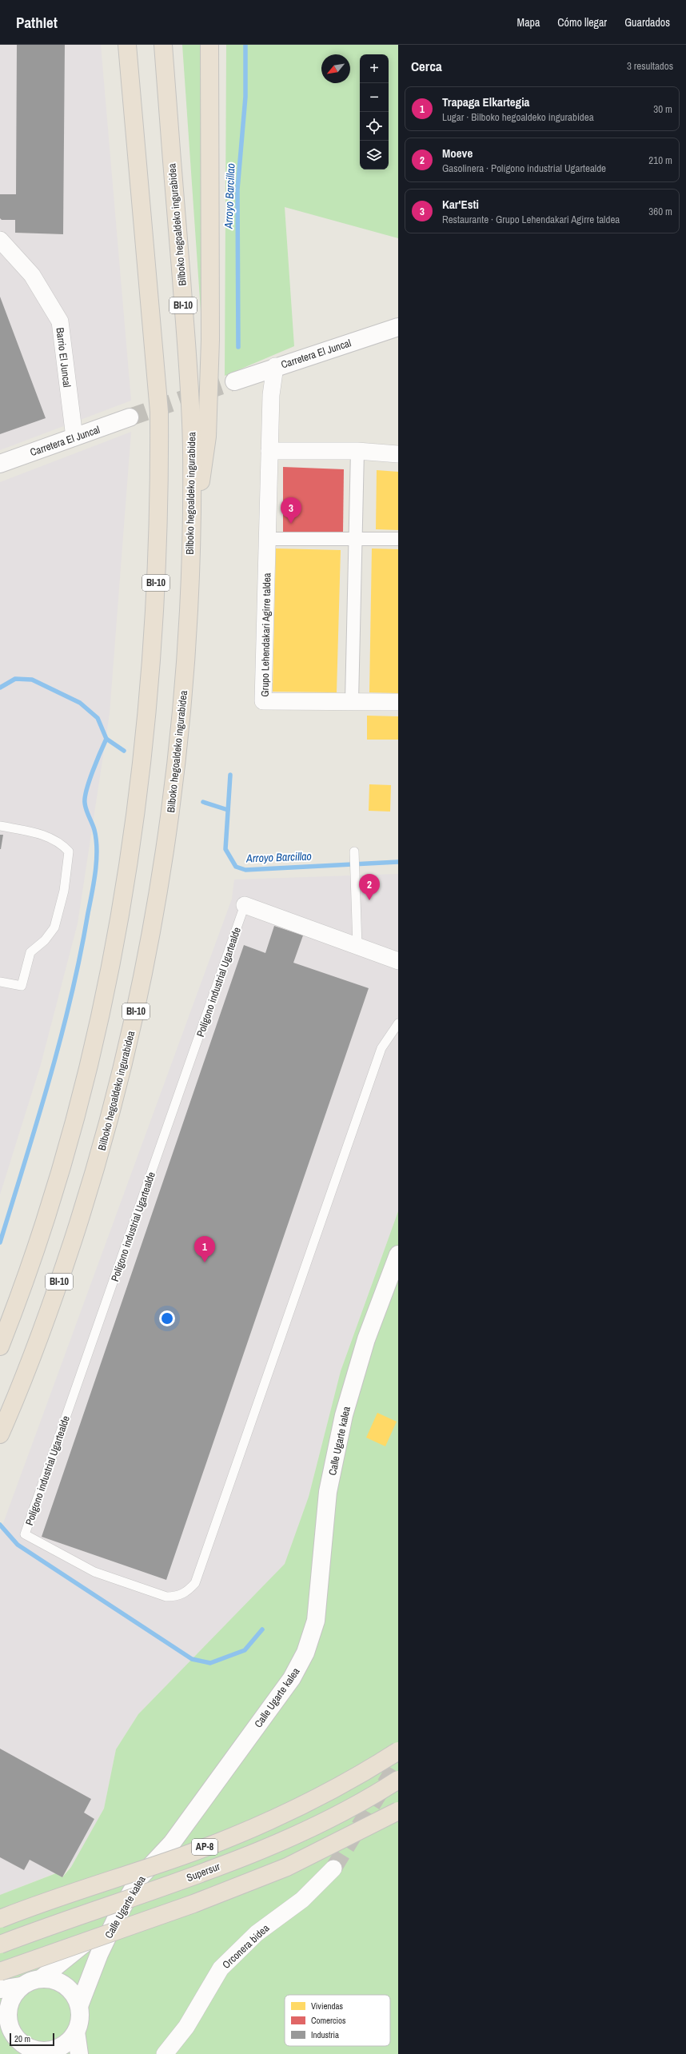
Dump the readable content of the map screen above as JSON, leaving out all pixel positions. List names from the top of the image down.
{
  "streets": {
    "highway": [
      "Bilboko hegoaldeko ingurabidea",
      "BI-10",
      "AP-8",
      "Supersur"
    ],
    "street": [
      "Carretera El Juncal",
      "Barrio El Juncal",
      "Grupo Lehendakari Agirre taldea",
      "Polígono industrial Ugartealde",
      "Calle Ugarte kalea",
      "Orconera bidea"
    ]
  },
  "crossings": [
    ["Carretera El Juncal", "Barrio El Juncal"],
    ["Carretera El Juncal", "Grupo Lehendakari Agirre taldea"]
  ],
  "water": ["Arroyo Barcillao"],
  "legend": ["Viviendas", "Comercios", "Industria"],
  "scale_bar": "20 m",
  "north": "bottom left",
  "page": {
    "header": "Pathlet",
    "nav": ["Mapa", "Cómo llegar", "Guardados"],
    "heading": ["Cerca", "3 resultados"],
    "map_buttons": ["+", "−"],
    "list": [
      {
        "mark": "1",
        "name": "Trapaga Elkartegia",
        "note": "Lugar · Bilboko hegoaldeko ingurabidea",
        "value": "30 m"
      },
      {
        "mark": "2",
        "name": "Moeve",
        "note": "Gasolinera · Polígono industrial Ugartealde",
        "value": "210 m"
      },
      {
        "mark": "3",
        "name": "Kar'Esti",
        "note": "Restaurante · Grupo Lehendakari Agirre taldea",
        "value": "360 m"
      }
    ],
    "pins": ["3", "2", "1"],
    "scale": "20 m"
  }
}
